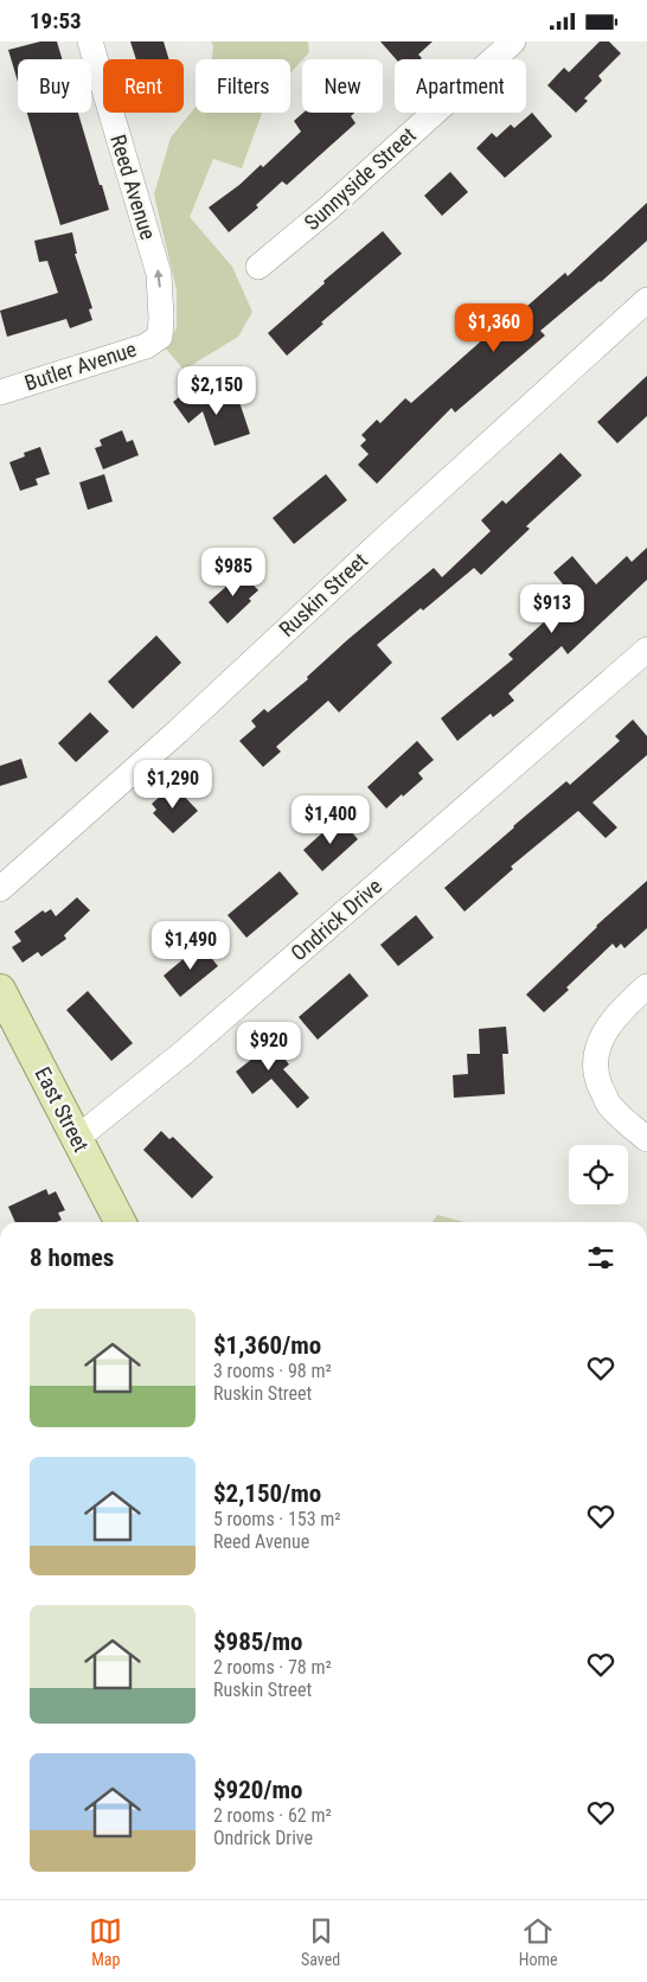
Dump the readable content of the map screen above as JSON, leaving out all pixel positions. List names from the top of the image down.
{
  "streets": {
    "main road": ["East Street"],
    "street": [
      "Sunnyside Street",
      "Reed Avenue",
      "Butler Avenue",
      "Ruskin Street",
      "Ondrick Drive"
    ]
  },
  "crossings": [
    ["Reed Avenue", "Butler Avenue"],
    ["Ondrick Drive", "East Street"]
  ],
  "one_way": ["Reed Avenue"],
  "page": {
    "status": "19:53",
    "chip": [
      "Buy",
      "Rent",
      "Filters",
      "New",
      "Apartment"
    ],
    "price": [
      "$1,360",
      "$2,150",
      "$985",
      "$913",
      "$1,290",
      "$1,400",
      "$1,490",
      "$920"
    ],
    "heading": "8 homes",
    "list": [
      {
        "name": "$1,360/mo",
        "note": "3 rooms · 98 m² · Ruskin Street"
      },
      {
        "name": "$2,150/mo",
        "note": "5 rooms · 153 m² · Reed Avenue"
      },
      {
        "name": "$985/mo",
        "note": "2 rooms · 78 m² · Ruskin Street"
      },
      {
        "name": "$920/mo",
        "note": "2 rooms · 62 m² · Ondrick Drive"
      }
    ],
    "tabs": ["Map", "Saved", "Home"]
  }
}
